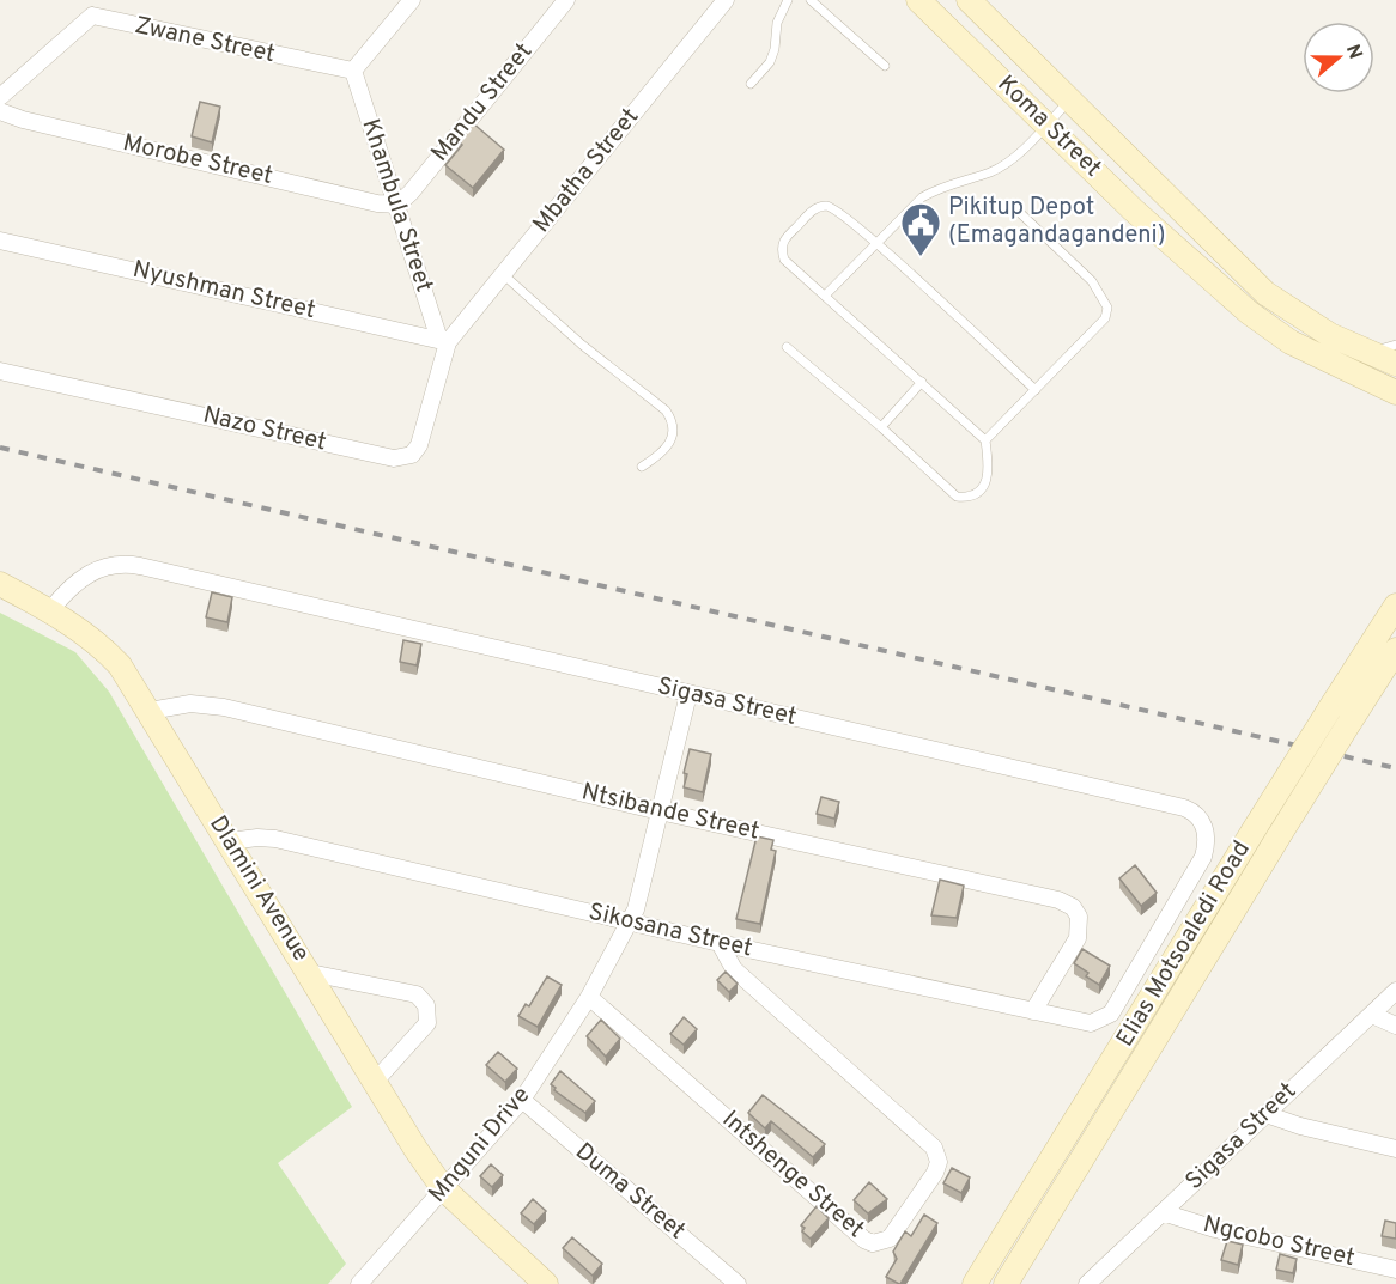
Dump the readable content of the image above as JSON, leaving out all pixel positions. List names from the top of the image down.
{
  "streets": {
    "main road": ["Koma Street", "Dlamini Avenue", "Elias Motsoaledi Road"],
    "street": [
      "Zwane Street",
      "Mandu Street",
      "Morobe Street",
      "Mbatha Street",
      "Khambula Street",
      "Nyushman Street",
      "Nazo Street",
      "Sigasa Street",
      "Ntsibande Street",
      "Sikosana Street",
      "Mnguni Drive",
      "Intshenge Street",
      "Duma Street",
      "Ngcobo Street"
    ]
  },
  "crossings": [
    ["Zwane Street", "Khambula Street"],
    ["Mandu Street", "Morobe Street"],
    ["Mandu Street", "Khambula Street"],
    ["Morobe Street", "Khambula Street"],
    ["Mbatha Street", "Khambula Street"],
    ["Mbatha Street", "Nyushman Street"],
    ["Mbatha Street", "Nazo Street"],
    ["Khambula Street", "Nyushman Street"],
    ["Khambula Street", "Nazo Street"],
    ["Nyushman Street", "Nazo Street"],
    ["Sigasa Street", "Dlamini Avenue"],
    ["Sigasa Street", "Sikosana Street"],
    ["Sigasa Street", "Mnguni Drive"],
    ["Sigasa Street", "Ngcobo Street"],
    ["Ntsibande Street", "Dlamini Avenue"],
    ["Ntsibande Street", "Sikosana Street"],
    ["Ntsibande Street", "Mnguni Drive"],
    ["Dlamini Avenue", "Sikosana Street"],
    ["Dlamini Avenue", "Mnguni Drive"],
    ["Sikosana Street", "Mnguni Drive"],
    ["Sikosana Street", "Intshenge Street"],
    ["Mnguni Drive", "Intshenge Street"],
    ["Mnguni Drive", "Duma Street"]
  ],
  "places": {
    "public building": ["Pikitup Depot (Emagandagandeni)"]
  },
  "north": "right"
}
